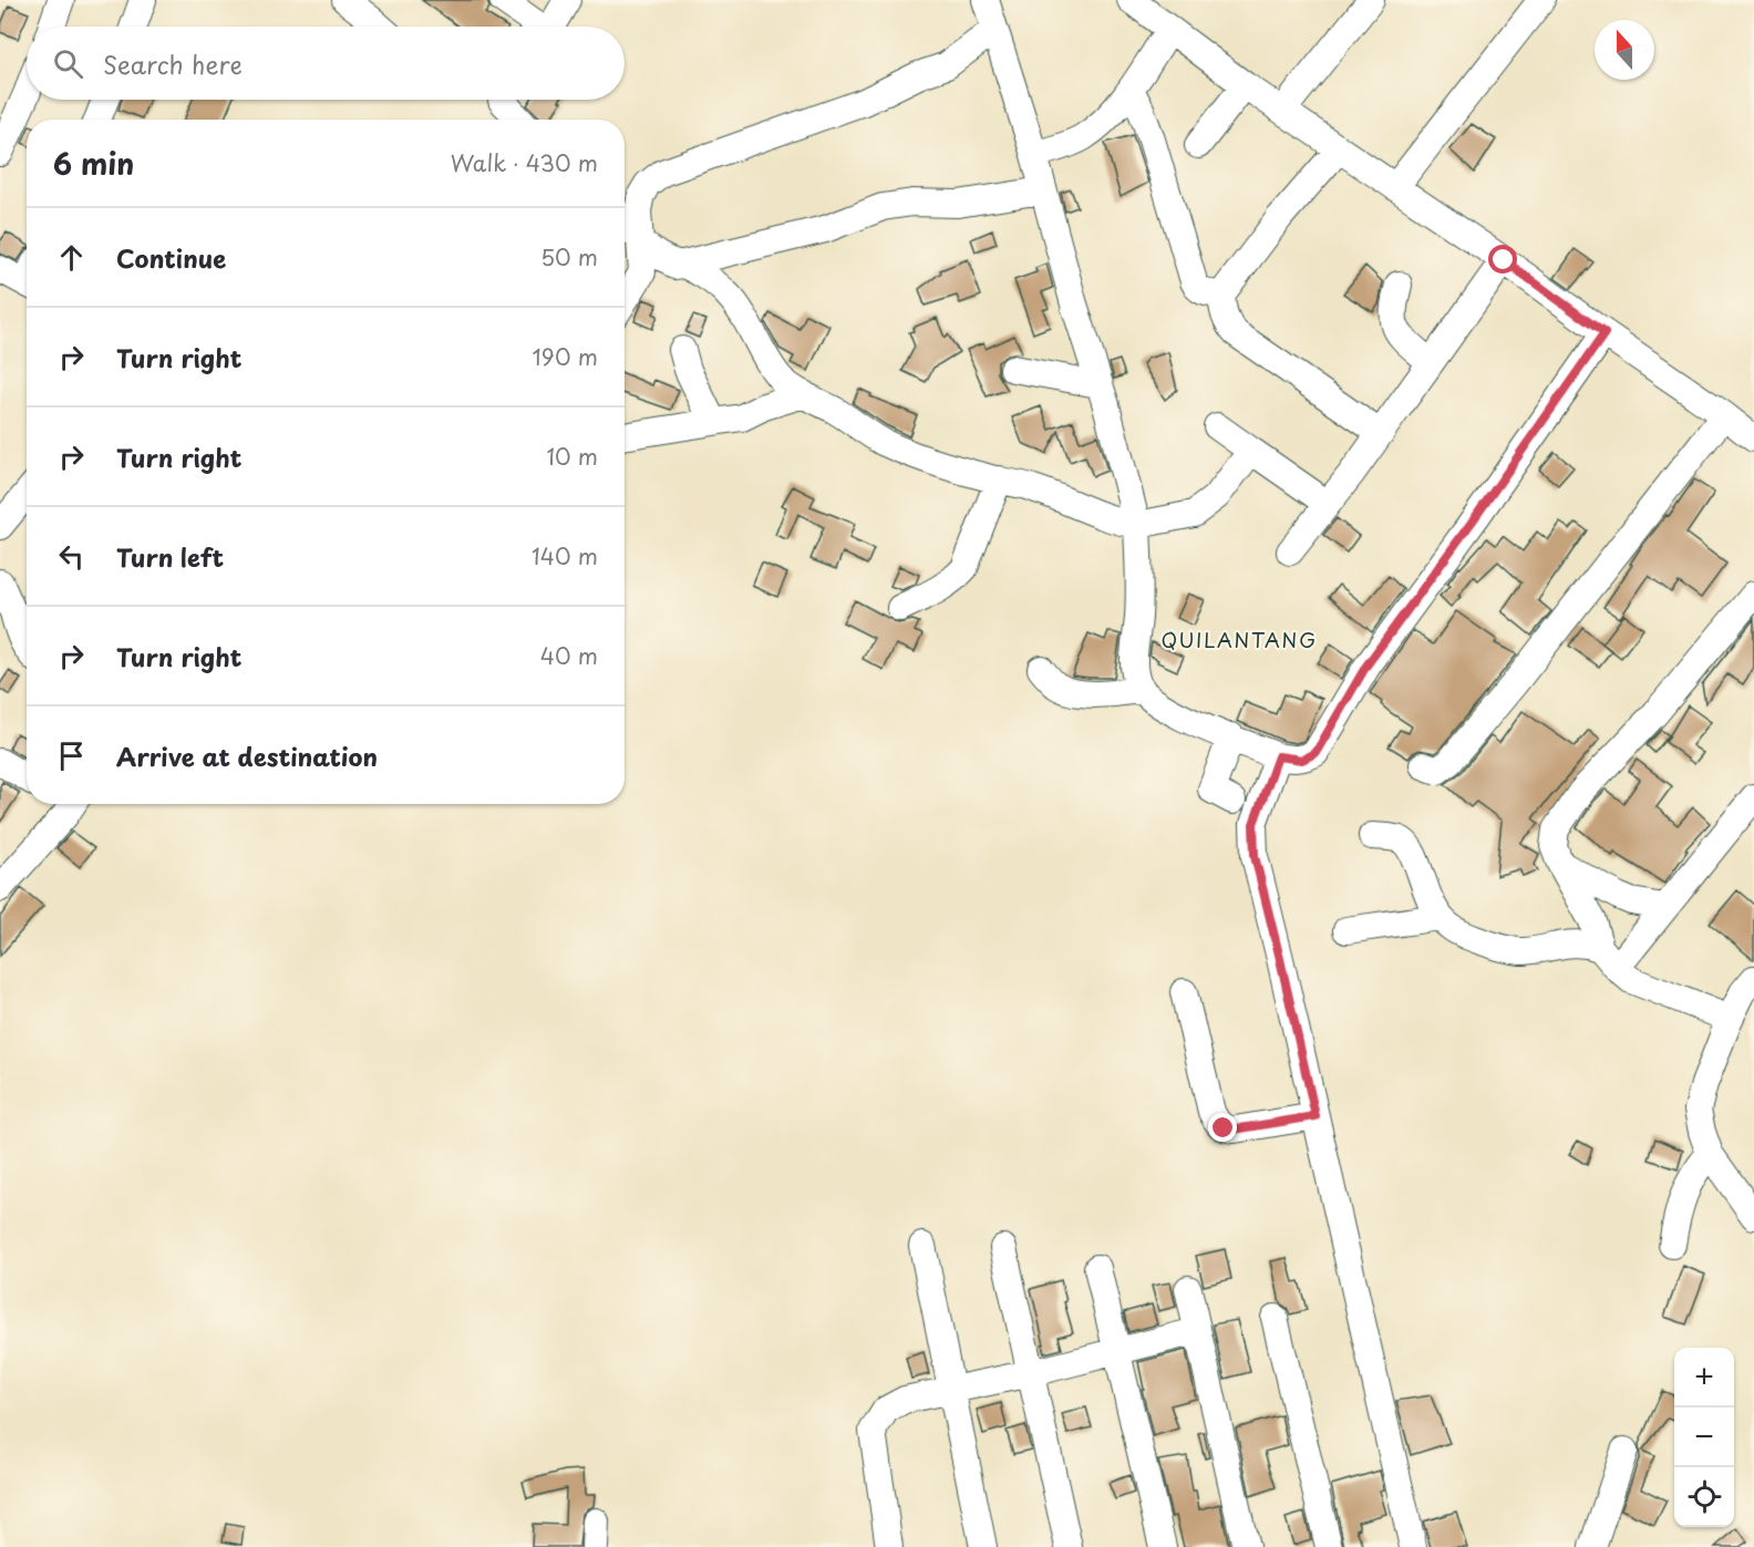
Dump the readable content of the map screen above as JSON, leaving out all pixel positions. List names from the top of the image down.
{
  "districts": ["QUILANTANG"],
  "north": "top",
  "page": {
    "search": "Search here",
    "heading": ["6 min", "Walk · 430 m"],
    "list": [
      ["Continue", "50 m"],
      ["Turn right", "190 m"],
      ["Turn right", "10 m"],
      ["Turn left", "140 m"],
      ["Turn right", "40 m"],
      "Arrive at destination"
    ],
    "map_buttons": ["+", "−"]
  }
}
